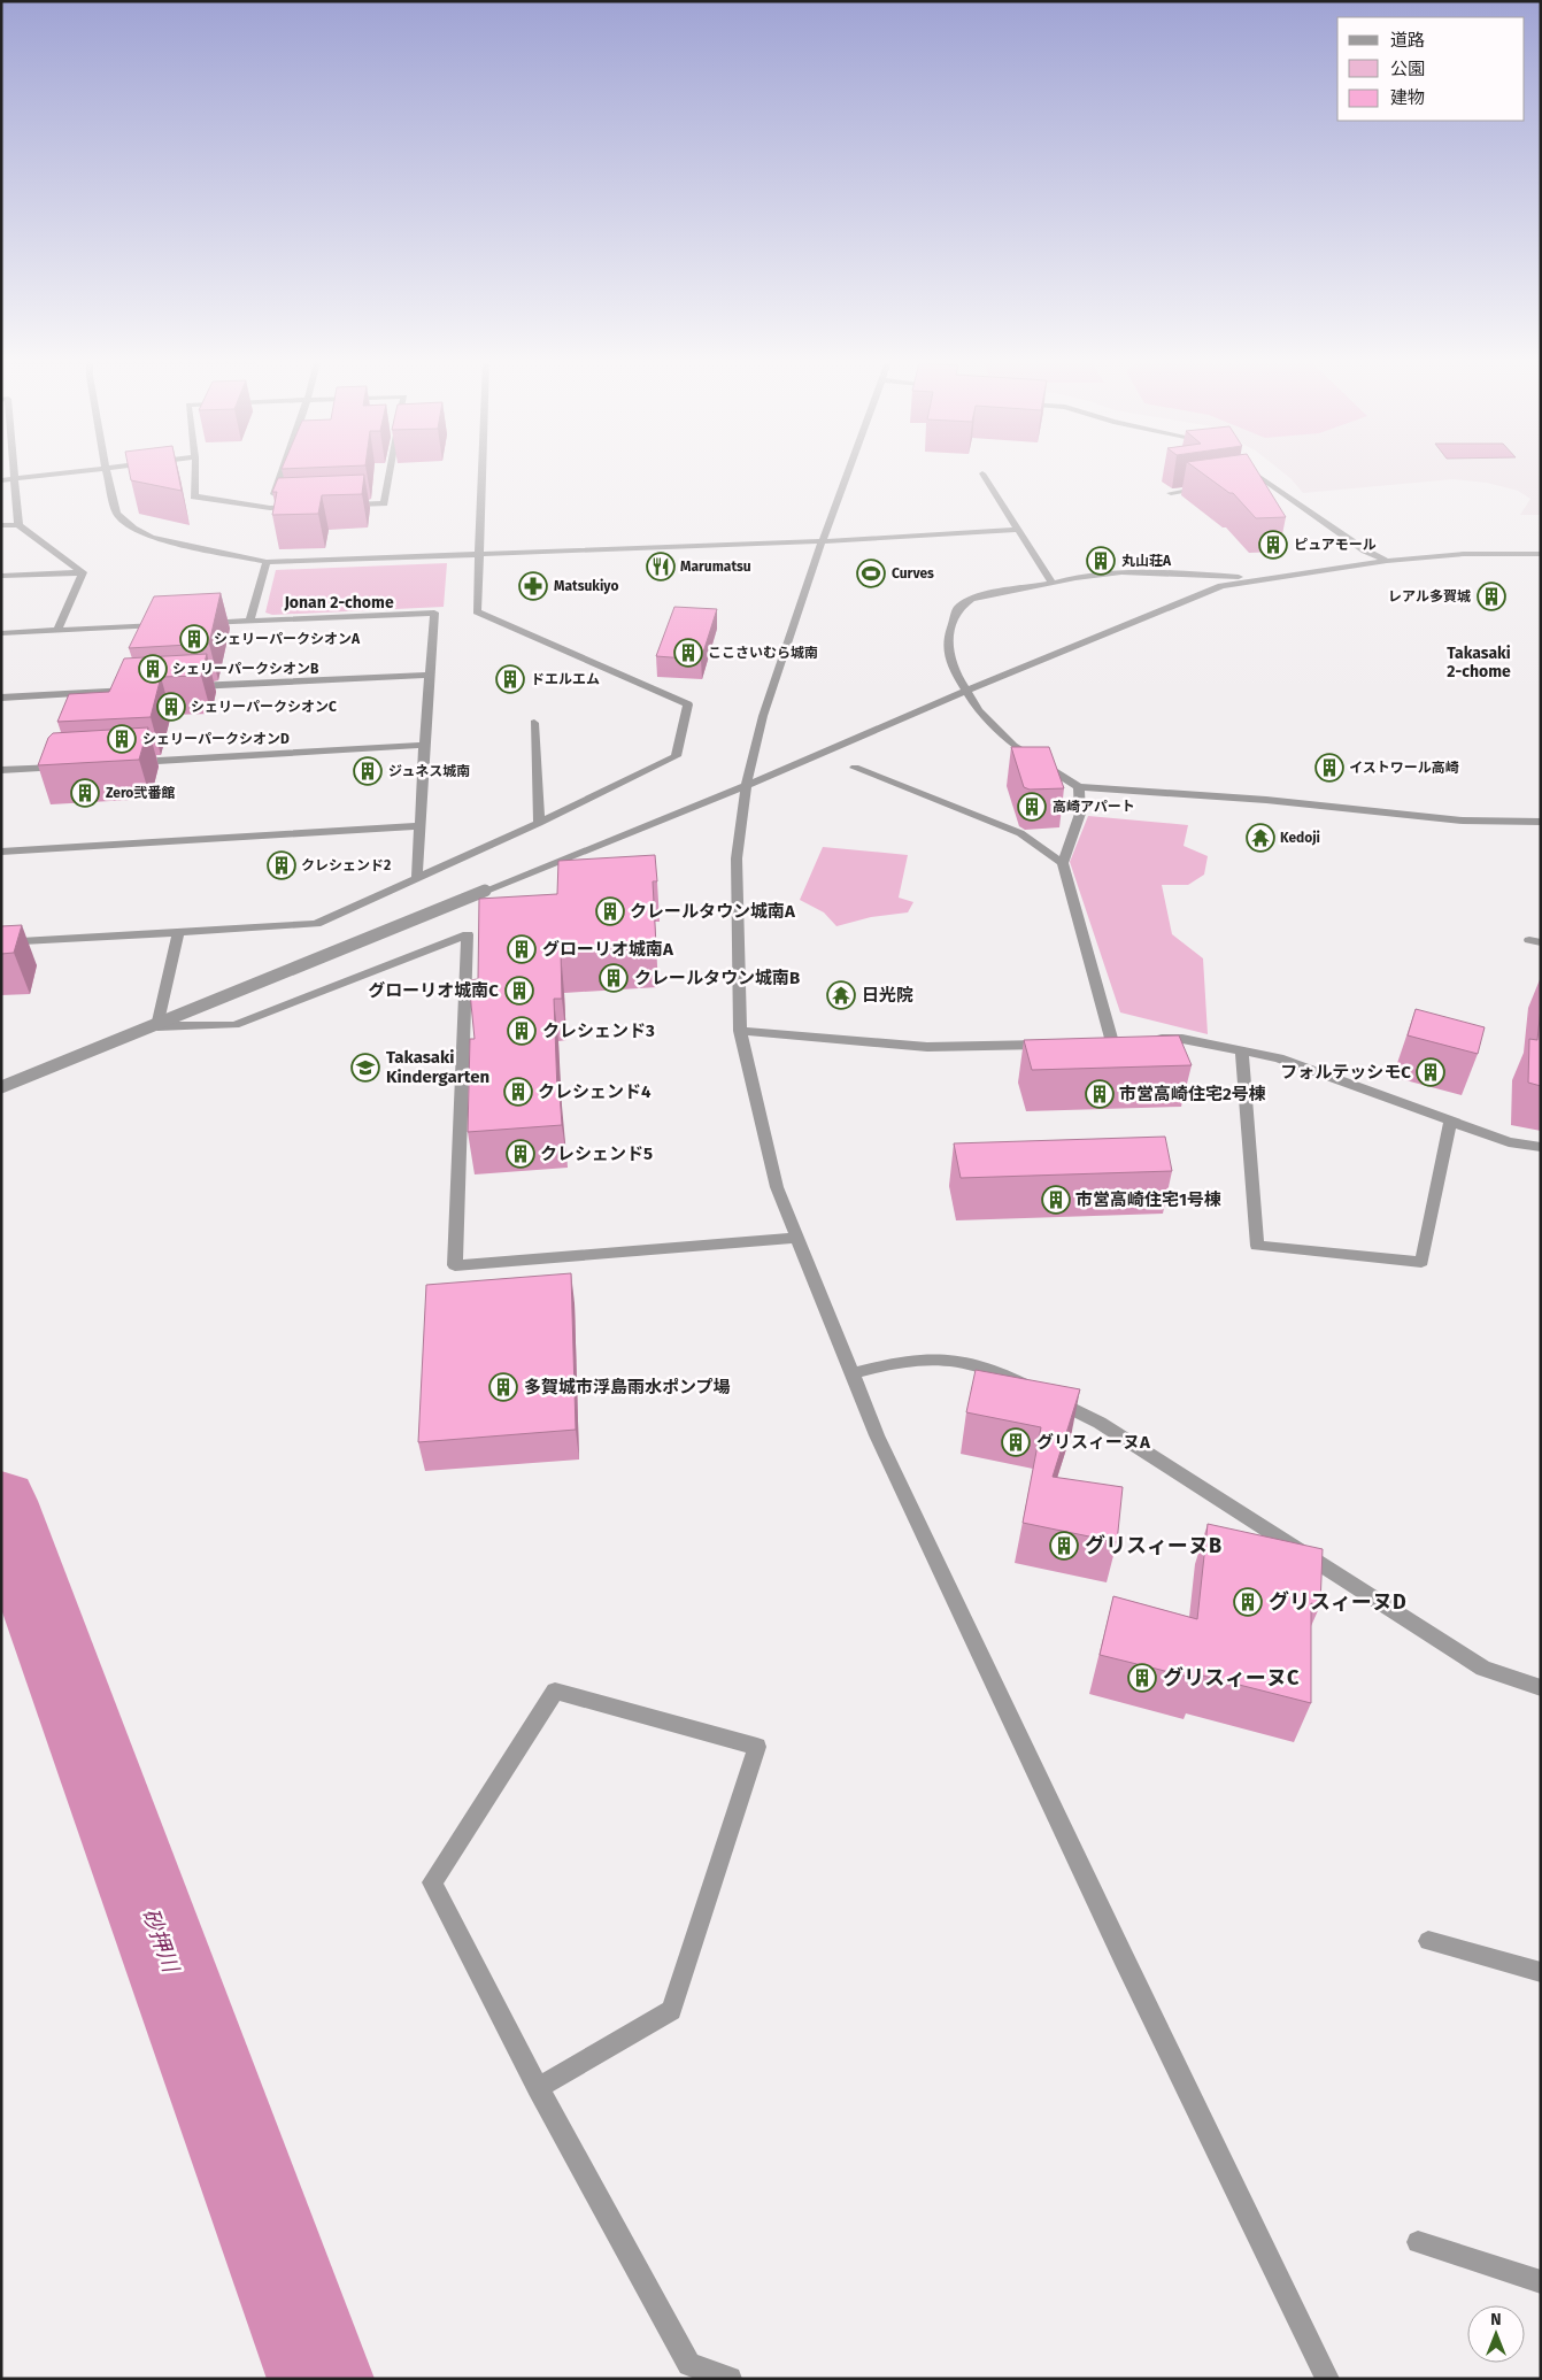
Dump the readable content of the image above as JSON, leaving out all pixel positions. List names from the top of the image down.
{
  "districts": ["Jonan 2-chome", "Takasaki 2-chome"],
  "water": ["砂押川"],
  "places": {
    "building": [
      "ピュアモール",
      "丸山荘A",
      "レアル多賀城",
      "シェリーパークシオンA",
      "ここさいむら城南",
      "シェリーパークシオンB",
      "ドエルエム",
      "シェリーパークシオンC",
      "シェリーパークシオンD",
      "イストワール高崎",
      "ジュネス城南",
      "Zero弐番館",
      "高崎アパート",
      "クレシェンド2",
      "クレールタウン城南A",
      "グローリオ城南A",
      "クレールタウン城南B",
      "グローリオ城南C",
      "クレシェンド3",
      "フォルテッシモC",
      "クレシェンド4",
      "市営高崎住宅2号棟",
      "クレシェンド5",
      "市営高崎住宅1号棟",
      "多賀城市浮島雨水ポンプ場",
      "グリスィーヌA",
      "グリスィーヌB",
      "グリスィーヌD",
      "グリスィーヌC"
    ],
    "restaurant": ["Marumatsu"],
    "sports": ["Curves"],
    "pharmacy": ["Matsukiyo"],
    "temple": ["Kedoji", "日光院"],
    "school or university": ["Takasaki Kindergarten"]
  },
  "legend": ["道路", "公園", "建物"],
  "north": "top"
}
